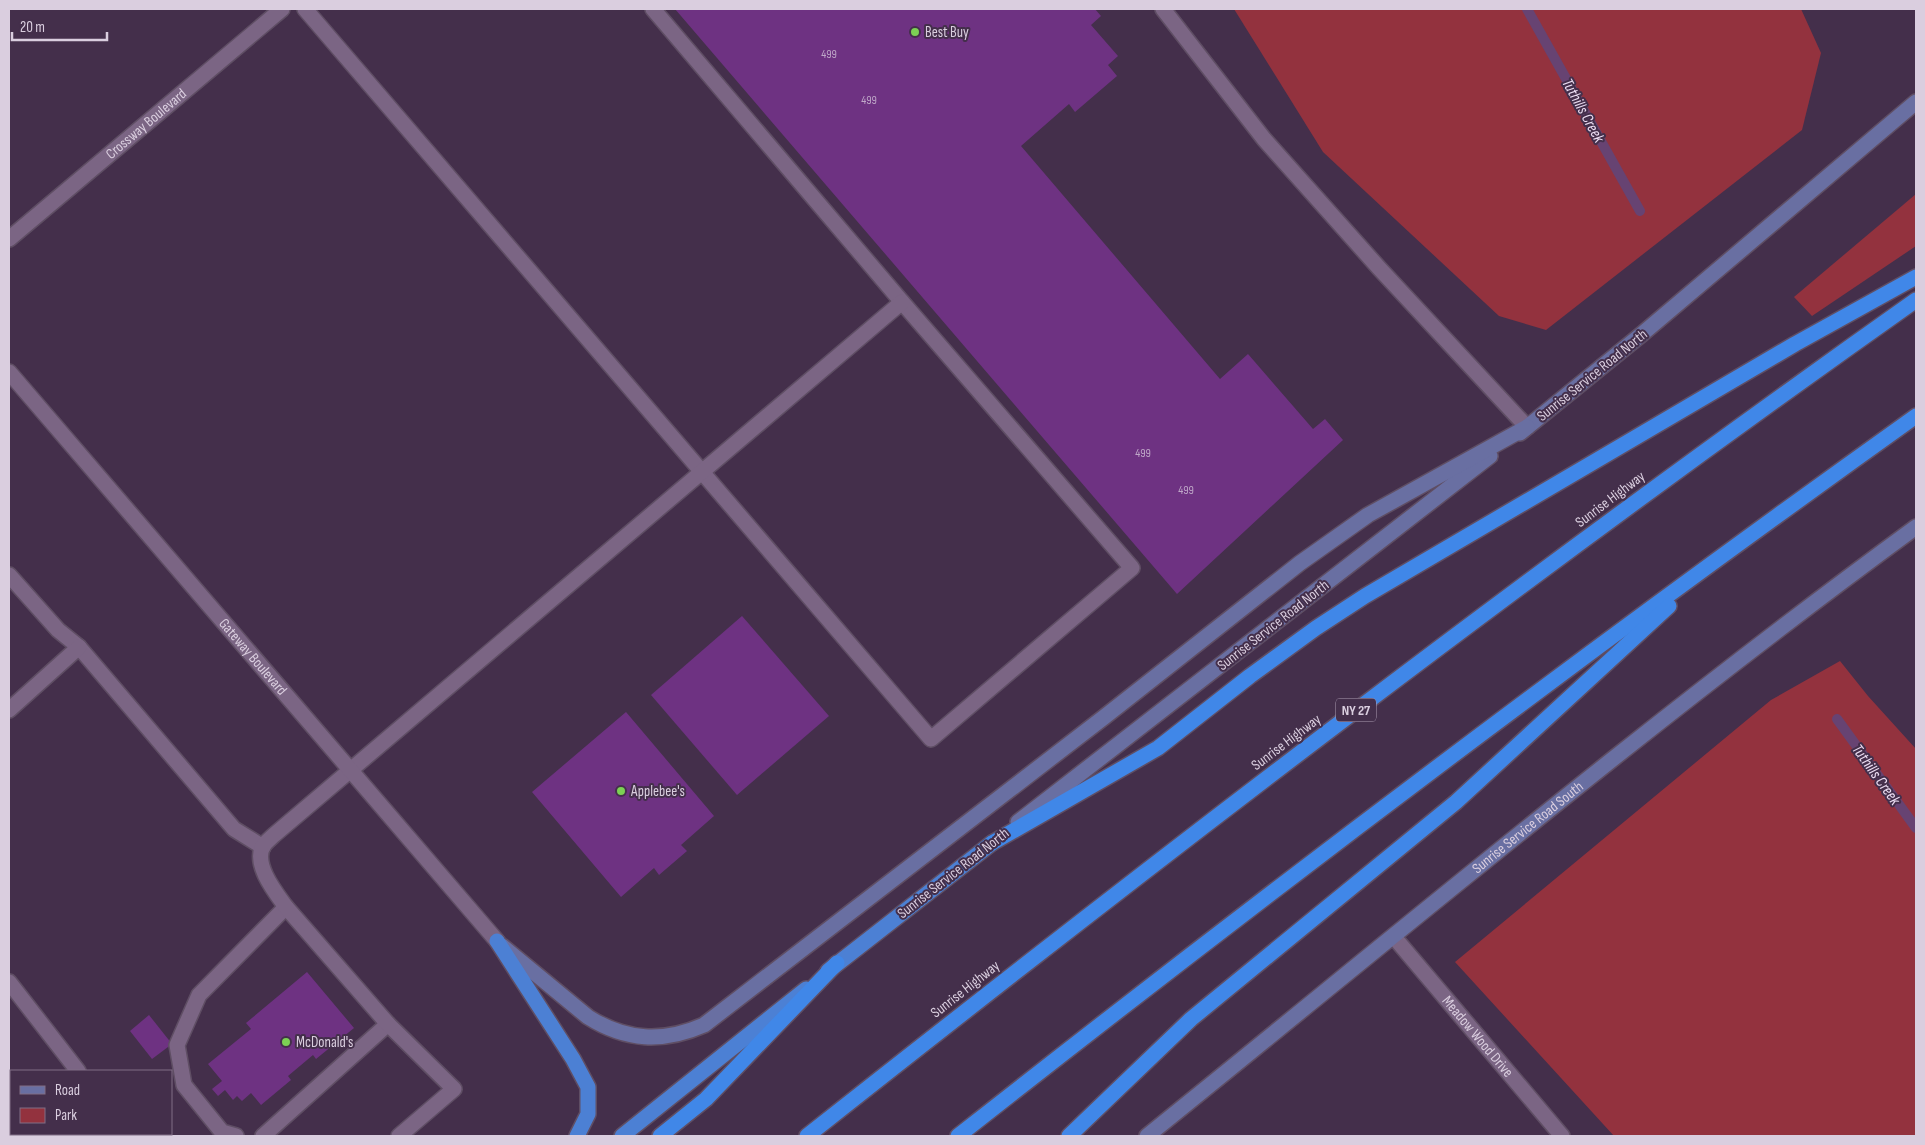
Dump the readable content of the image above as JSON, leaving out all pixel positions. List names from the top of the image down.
{
  "streets": {
    "highway": ["Sunrise Service Road North", "Sunrise Highway", "NY 27"],
    "main road": ["Sunrise Service Road South"],
    "street": ["Crossway Boulevard", "Gateway Boulevard", "Meadow Wood Drive"]
  },
  "crossings": [
    ["Sunrise Service Road South", "Meadow Wood Drive"]
  ],
  "water": ["Tuthills Creek"],
  "places": ["Best Buy", "Applebee's", "McDonald's"],
  "house_numbers": [
    "499",
    "499",
    "499",
    "499"
  ],
  "legend": ["Road", "Park"],
  "scale_bar": "20 m"
}
